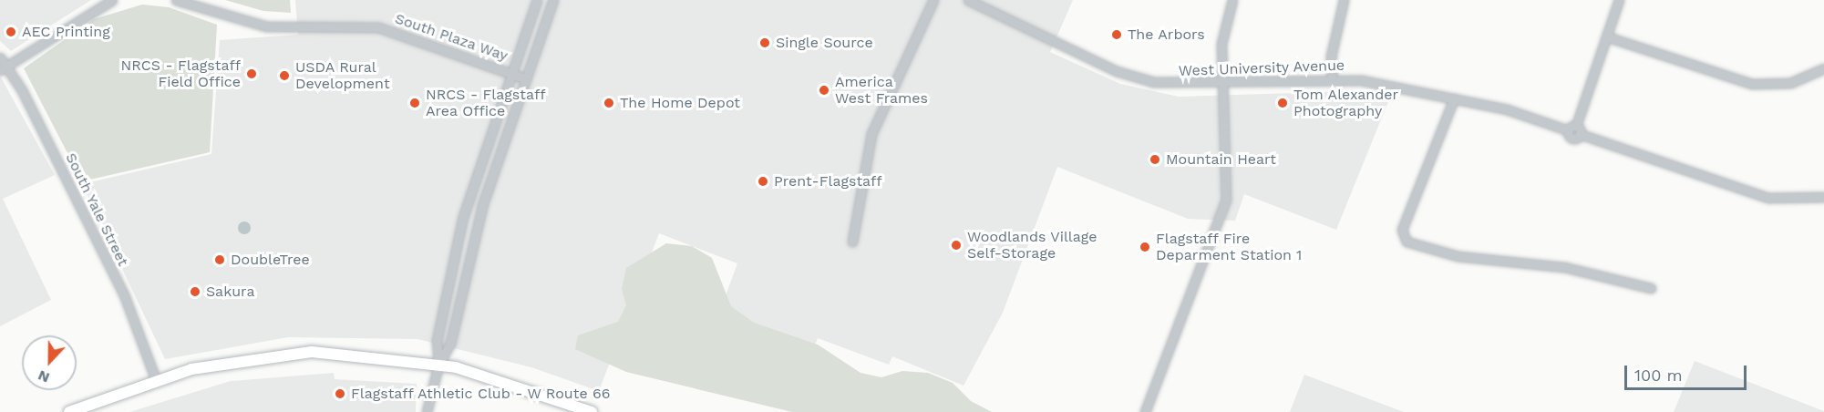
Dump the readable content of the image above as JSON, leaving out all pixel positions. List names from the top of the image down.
{
  "streets": {
    "street": ["South Plaza Way", "West University Avenue", "South Yale Street"]
  },
  "places": [
    "AEC Printing",
    "The Arbors",
    "Single Source",
    "NRCS - Flagstaff Field Office",
    "USDA Rural Development",
    "America West Frames",
    "NRCS - Flagstaff Area Office",
    "The Home Depot",
    "Tom Alexander Photography",
    "Mountain Heart",
    "Prent-Flagstaff",
    "Woodlands Village Self-Storage",
    "Flagstaff Fire Deparment Station 1",
    "DoubleTree",
    "Sakura",
    "Flagstaff Athletic Club - W Route 66"
  ],
  "scale_bar": "100 m",
  "north": "bottom"
}
